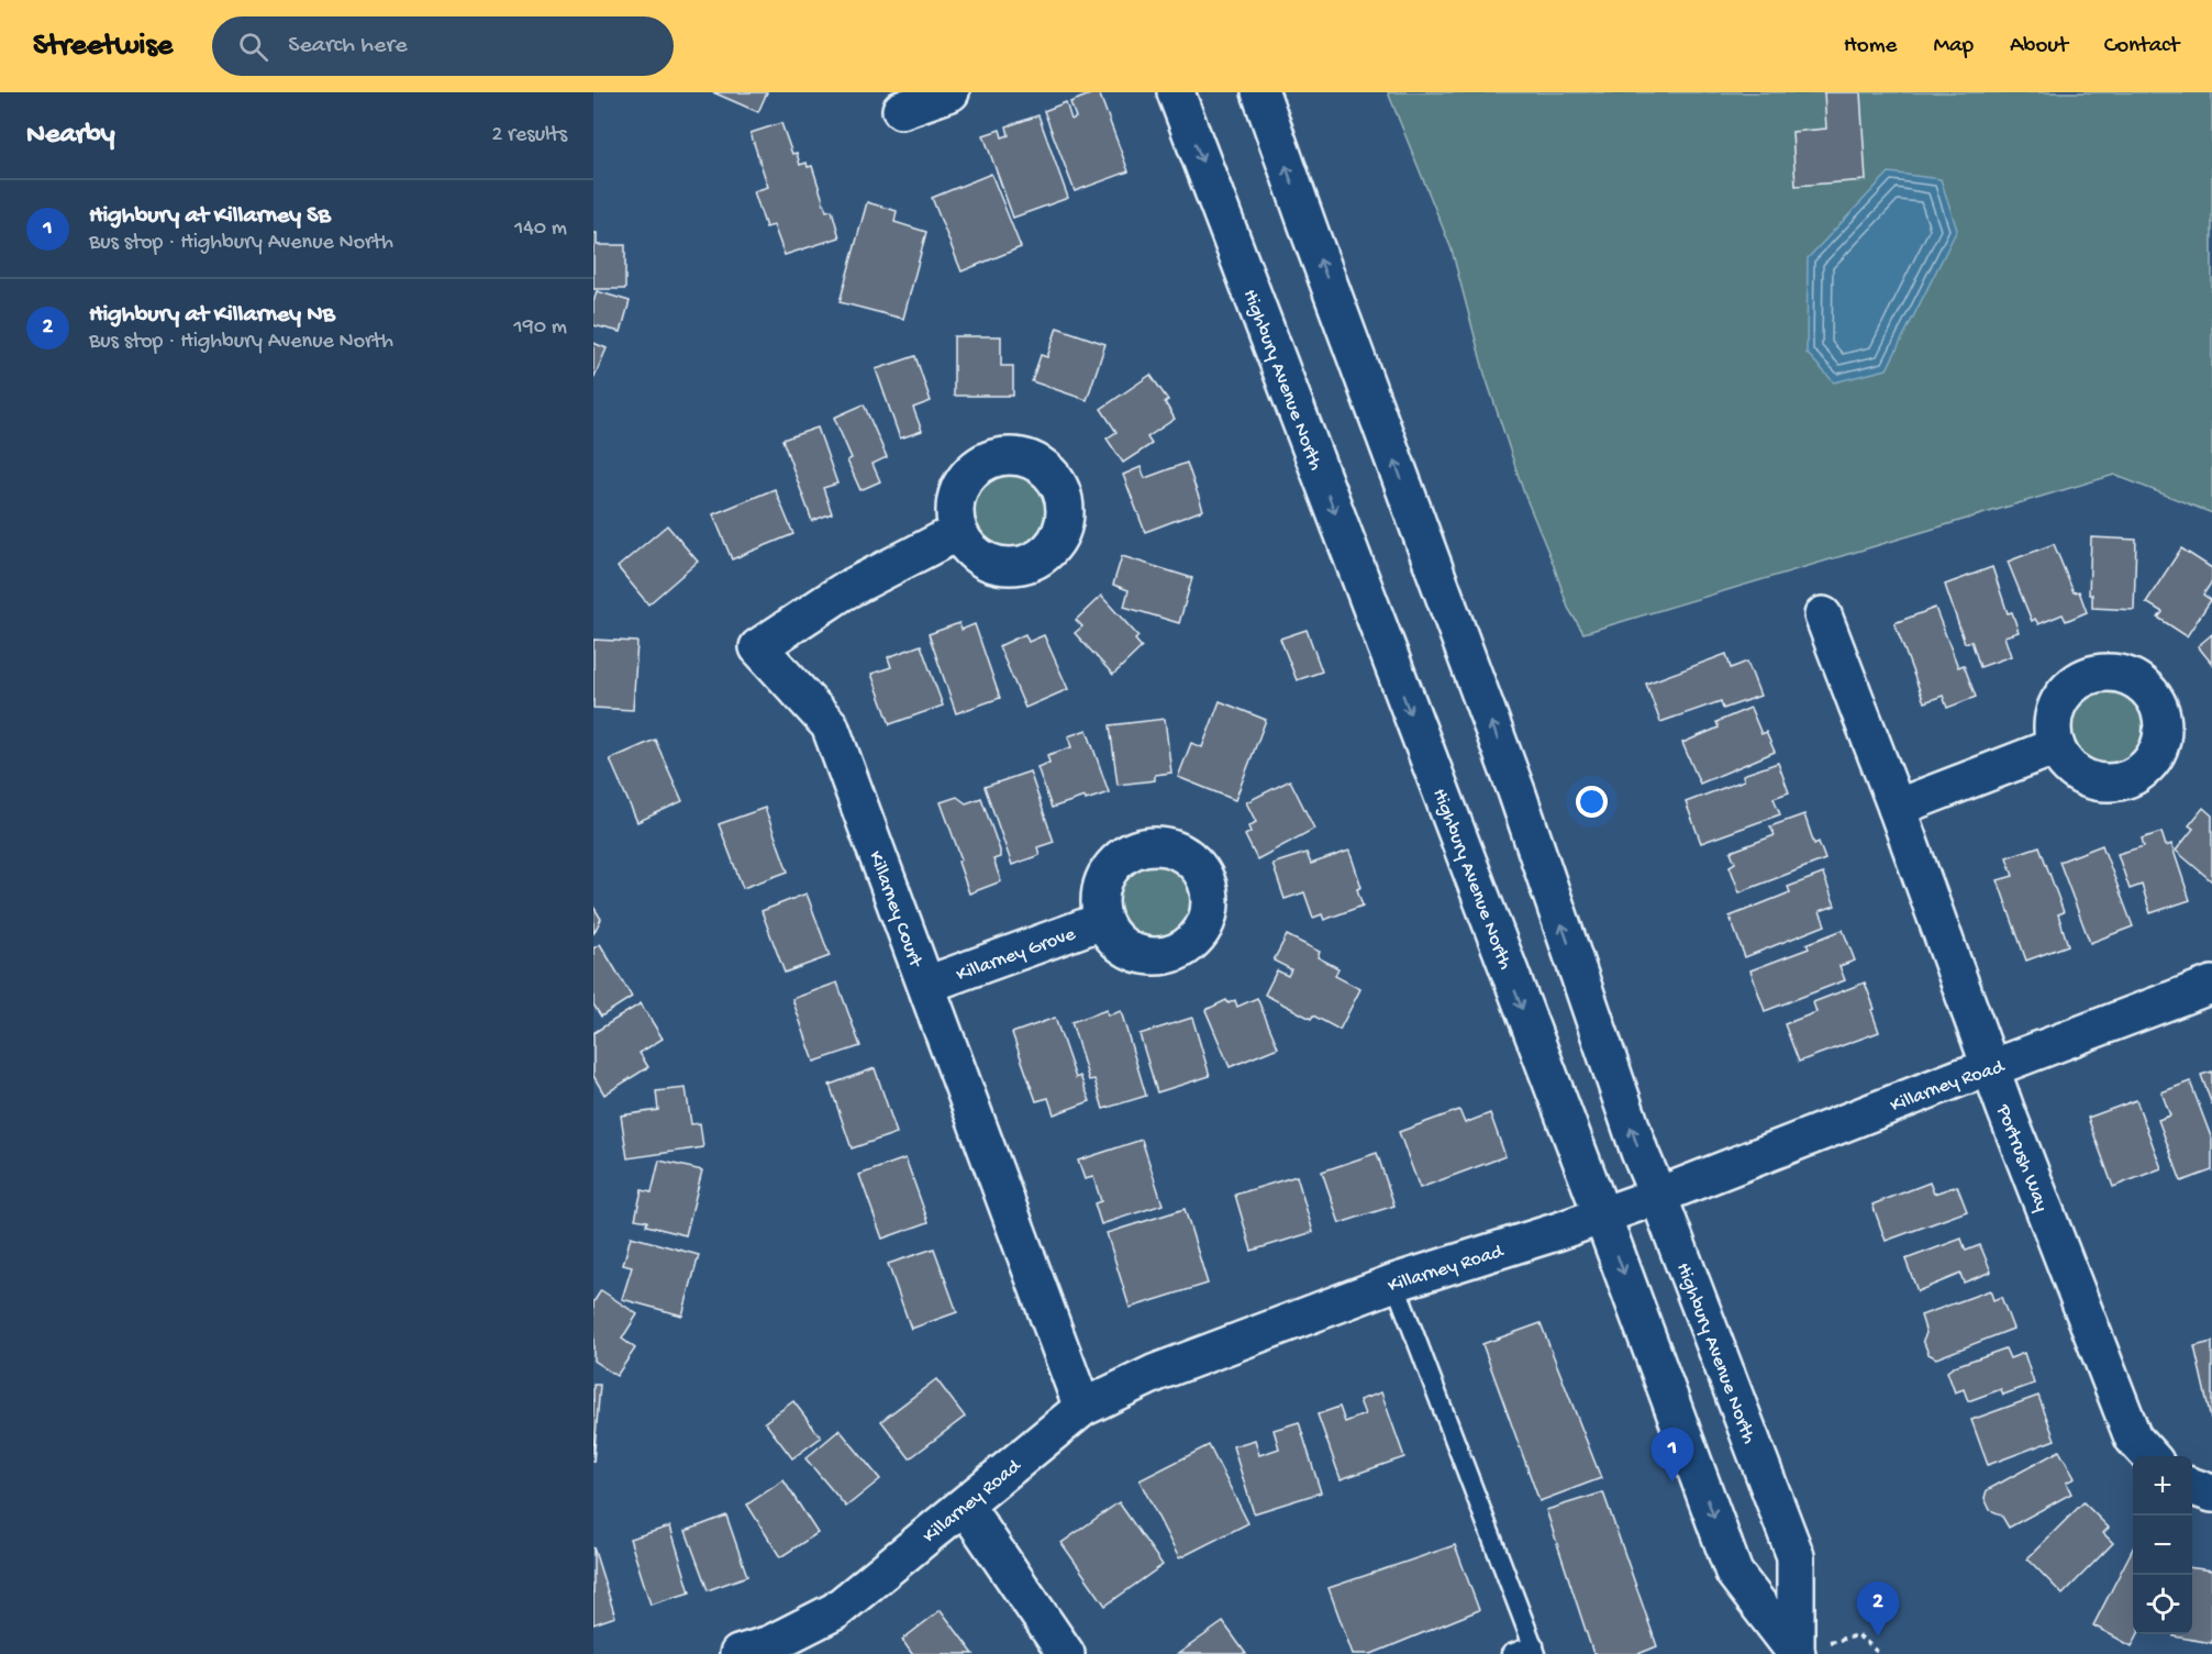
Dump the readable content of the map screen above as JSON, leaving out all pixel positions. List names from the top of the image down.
{
  "streets": {
    "street": [
      "Highbury Avenue North",
      "Killarney Court",
      "Killarney Grove",
      "Killarney Road",
      "Portrush Way"
    ]
  },
  "crossings": [
    ["Highbury Avenue North", "Killarney Road"],
    ["Killarney Court", "Killarney Grove"],
    ["Killarney Court", "Killarney Road"],
    ["Killarney Road", "Portrush Way"]
  ],
  "page": {
    "header": "Streetwise",
    "search": "Search here",
    "nav": [
      "Home",
      "Map",
      "About",
      "Contact"
    ],
    "heading": ["Nearby", "2 results"],
    "list": [
      {
        "mark": "1",
        "name": "Highbury at Killarney SB",
        "note": "Bus stop · Highbury Avenue North",
        "value": "140 m"
      },
      {
        "mark": "2",
        "name": "Highbury at Killarney NB",
        "note": "Bus stop · Highbury Avenue North",
        "value": "190 m"
      }
    ],
    "pins": ["1", "2"],
    "map_buttons": ["+", "−"]
  }
}
